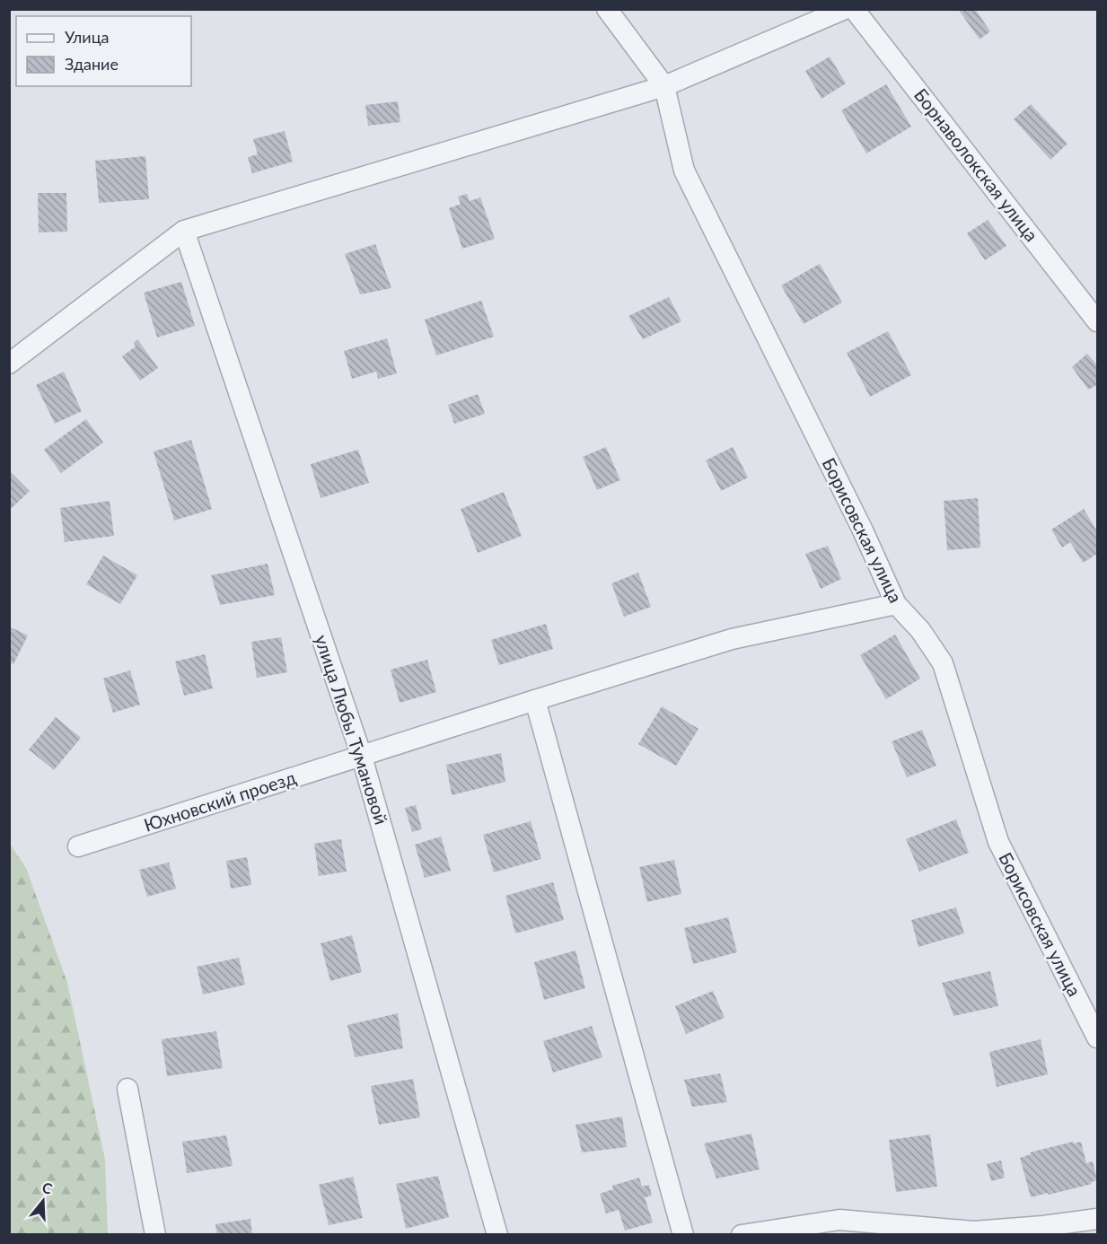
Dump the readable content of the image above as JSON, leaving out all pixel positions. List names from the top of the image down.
{
  "streets": {
    "street": [
      "Борнаволокская улица",
      "Борисовская улица",
      "улица Любы Тумановой",
      "Юхновский проезд"
    ]
  },
  "crossings": [
    ["Борисовская улица", "Юхновский проезд"],
    ["улица Любы Тумановой", "Юхновский проезд"]
  ],
  "legend": ["Улица", "Здание"],
  "north": "top"
}
